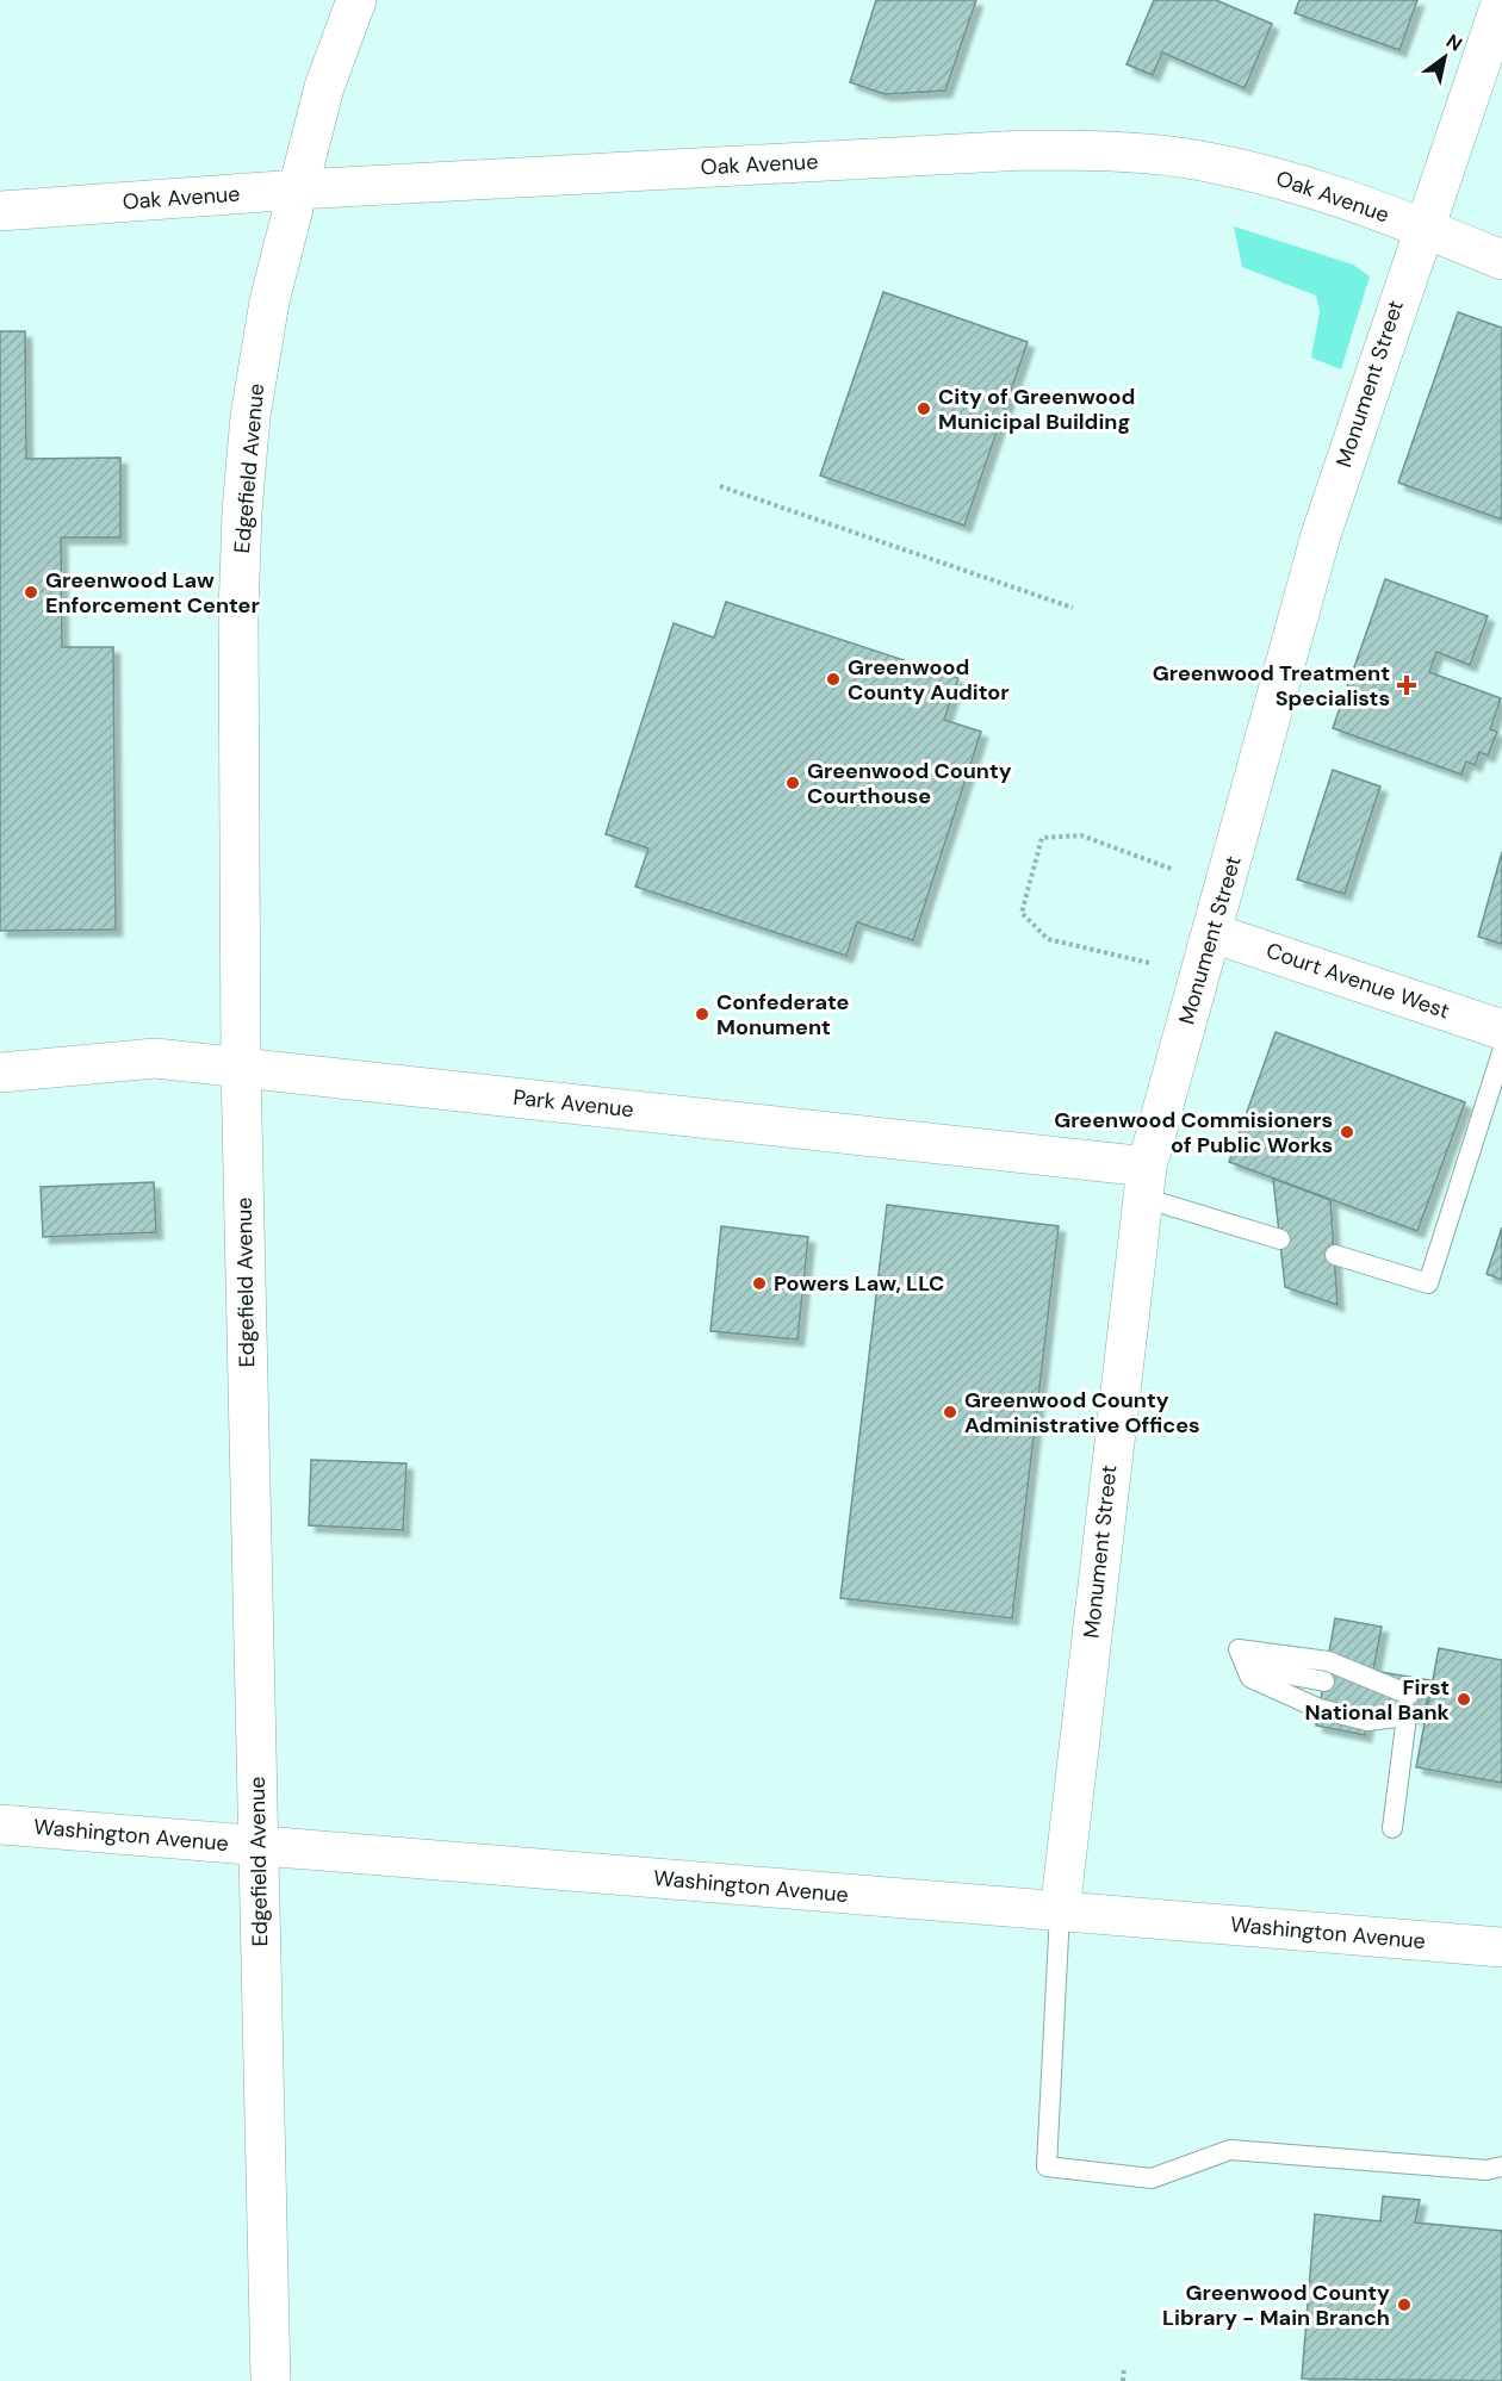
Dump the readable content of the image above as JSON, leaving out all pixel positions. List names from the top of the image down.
{
  "streets": {
    "street": [
      "Oak Avenue",
      "Monument Street",
      "Edgefield Avenue",
      "Court Avenue West",
      "Park Avenue",
      "Washington Avenue"
    ]
  },
  "crossings": [
    ["Oak Avenue", "Monument Street"],
    ["Oak Avenue", "Edgefield Avenue"],
    ["Monument Street", "Court Avenue West"],
    ["Monument Street", "Park Avenue"],
    ["Monument Street", "Washington Avenue"],
    ["Edgefield Avenue", "Park Avenue"],
    ["Edgefield Avenue", "Washington Avenue"]
  ],
  "places": {
    "other": [
      "City of Greenwood Municipal Building",
      "Greenwood Law Enforcement Center",
      "Greenwood County Auditor",
      "Greenwood County Courthouse",
      "Confederate Monument",
      "Greenwood Commisioners of Public Works",
      "Powers Law, LLC",
      "Greenwood County Administrative Offices",
      "First National Bank",
      "Greenwood County Library - Main Branch"
    ],
    "health": ["Greenwood Treatment Specialists"]
  },
  "north": "top right"
}
